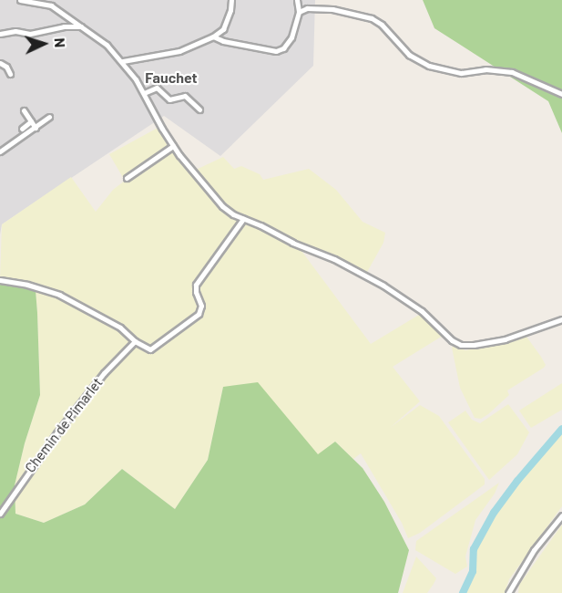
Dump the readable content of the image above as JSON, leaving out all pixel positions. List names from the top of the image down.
{
  "streets": {
    "street": ["Chemin de Pimarlet"]
  },
  "districts": ["Fauchet"],
  "north": "right"
}
